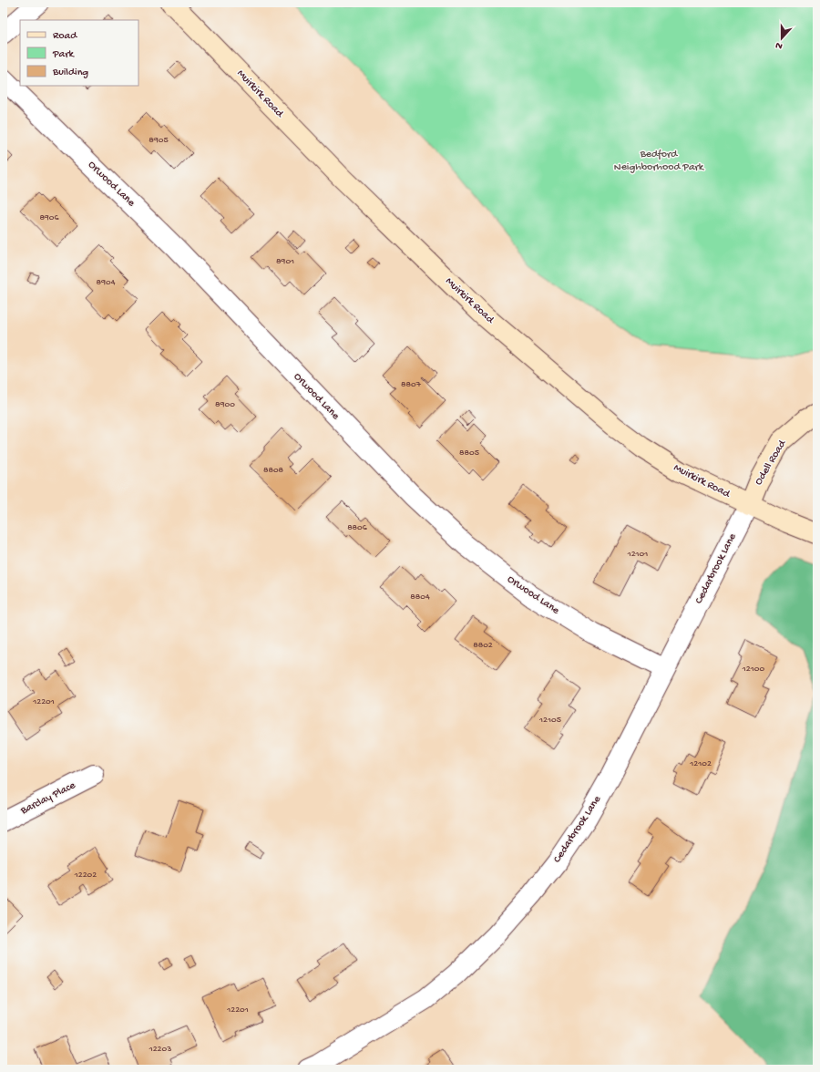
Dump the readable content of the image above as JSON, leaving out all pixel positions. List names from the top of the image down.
{
  "streets": {
    "main road": ["Muirkirk Road", "Odell Road"],
    "street": ["Orwood Lane", "Cedarbrook Lane", "Barclay Place"]
  },
  "crossings": [
    ["Muirkirk Road", "Odell Road"],
    ["Muirkirk Road", "Cedarbrook Lane"],
    ["Orwood Lane", "Cedarbrook Lane"],
    ["Odell Road", "Cedarbrook Lane"]
  ],
  "parks": ["Bedford Neighborhood Park"],
  "house_numbers": [
    "8905",
    "8906",
    "8901",
    "8904",
    "8807",
    "8900",
    "8805",
    "8808",
    "8806",
    "12101",
    "8804",
    "8802",
    "12100",
    "12201",
    "12105",
    "12102",
    "12202",
    "12201",
    "12203"
  ],
  "legend": ["Road", "Park", "Building"],
  "north": "bottom"
}
